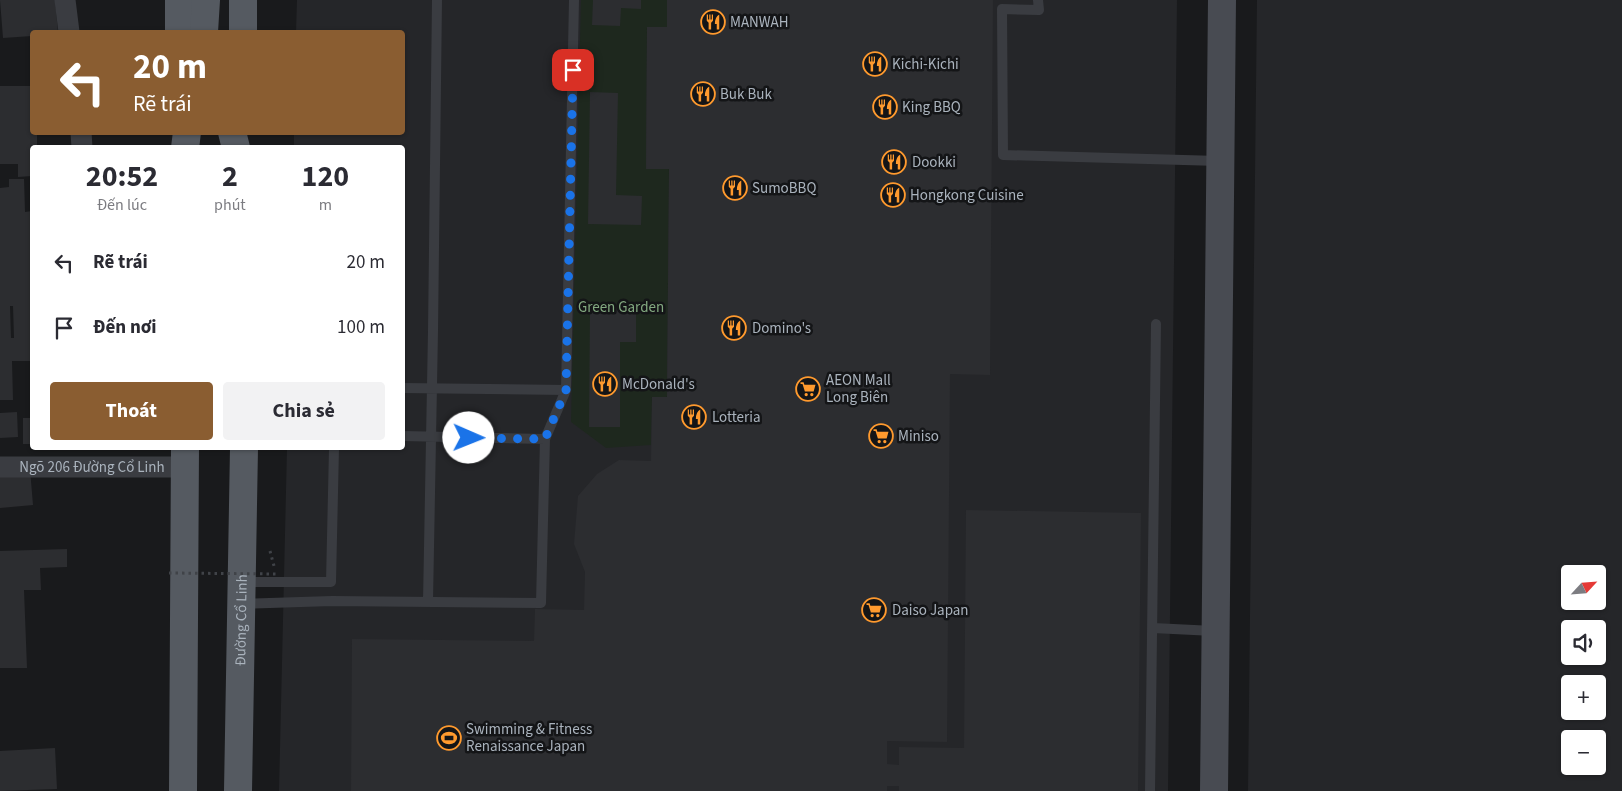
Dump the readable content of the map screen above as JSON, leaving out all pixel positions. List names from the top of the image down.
{
  "streets": {
    "main road": ["Đường Cổ Linh"],
    "street": ["Ngõ 206 Đường Cổ Linh"]
  },
  "parks": ["Green Garden"],
  "places": {
    "restaurant": [
      "MANWAH",
      "Kichi-Kichi",
      "Buk Buk",
      "King BBQ",
      "Dookki",
      "SumoBBQ",
      "Hongkong Cuisine",
      "Domino's",
      "McDonald's",
      "Lotteria"
    ],
    "supermarket": ["AEON Mall Long Biên", "Miniso", "Daiso Japan"],
    "sports": ["Swimming & Fitness Renaissance Japan"]
  },
  "north": "top right",
  "page": {
    "turn": ["20 m", "Rẽ trái"],
    "eta": [
      "20:52",
      "Đến lúc",
      "2",
      "phút",
      "120",
      "m"
    ],
    "list": [
      {
        "name": "Rẽ trái",
        "value": "20 m"
      },
      {
        "name": "Đến nơi",
        "value": "100 m"
      }
    ],
    "buttons": ["Thoát", "Chia sẻ"],
    "map_buttons": ["+", "−"]
  }
}
